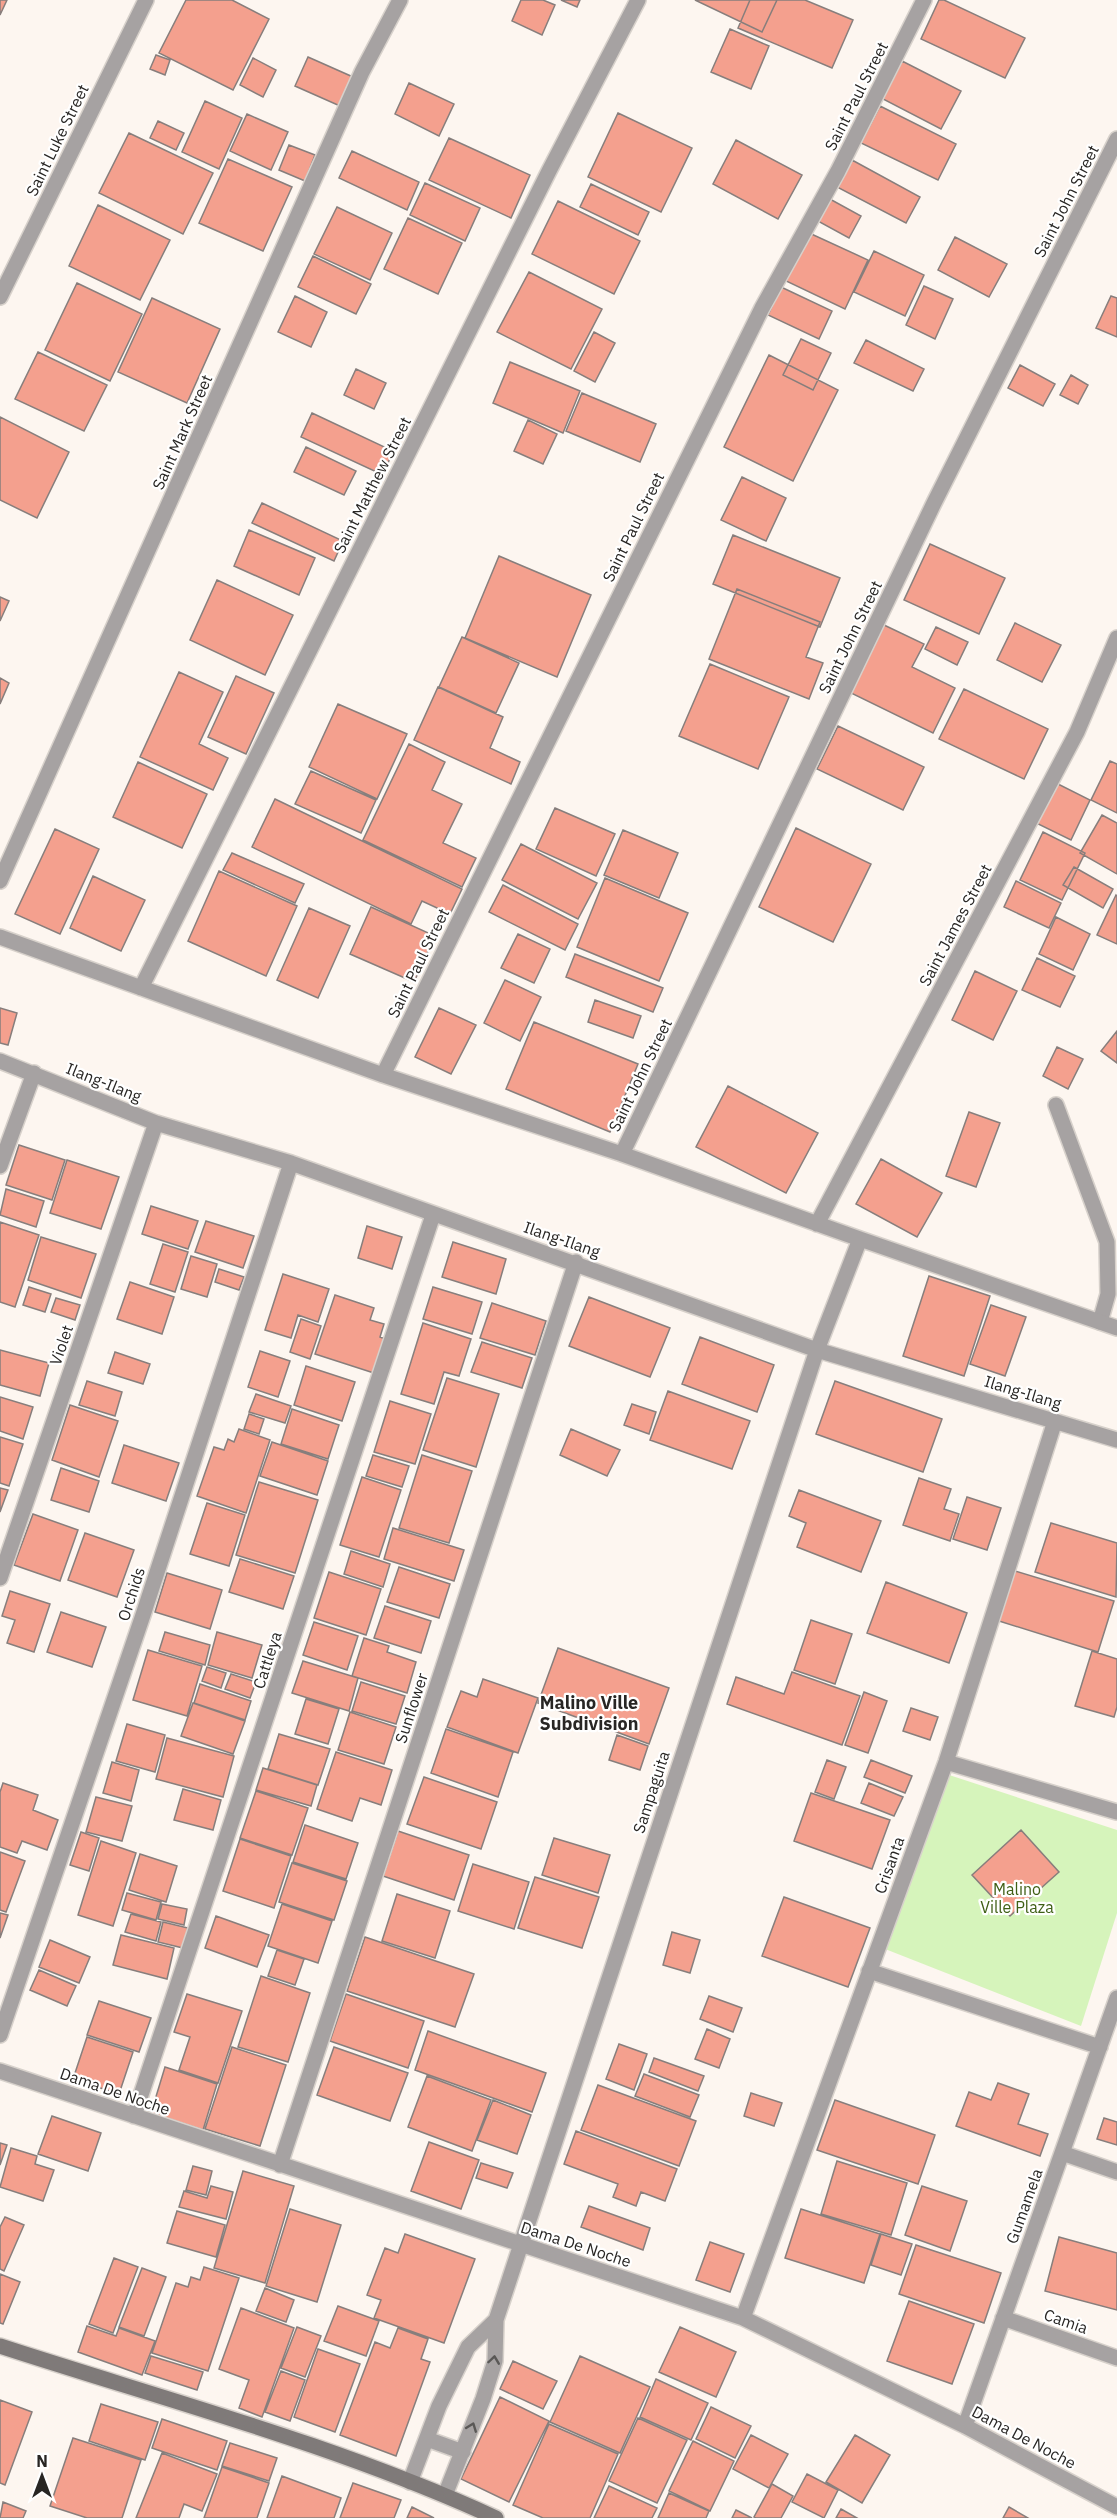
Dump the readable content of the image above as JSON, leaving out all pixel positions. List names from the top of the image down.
{
  "streets": {
    "street": [
      "Saint Paul Street",
      "Saint Luke Street",
      "Saint John Street",
      "Saint Mark Street",
      "Saint Matthew Street",
      "Saint James Street",
      "Ilang-Ilang",
      "Violet",
      "Orchids",
      "Cattleya",
      "Sunflower",
      "Sampaguita",
      "Crisanta",
      "Dama De Noche",
      "Gumamela",
      "Camia"
    ]
  },
  "crossings": [
    ["Ilang-Ilang", "Violet"],
    ["Ilang-Ilang", "Orchids"],
    ["Ilang-Ilang", "Cattleya"],
    ["Ilang-Ilang", "Sunflower"],
    ["Ilang-Ilang", "Sampaguita"],
    ["Ilang-Ilang", "Crisanta"],
    ["Cattleya", "Dama De Noche"],
    ["Sunflower", "Dama De Noche"],
    ["Sampaguita", "Dama De Noche"],
    ["Crisanta", "Dama De Noche"],
    ["Dama De Noche", "Gumamela"],
    ["Gumamela", "Camia"]
  ],
  "districts": ["Malino Ville Subdivision"],
  "parks": ["Malino Ville Plaza"],
  "north": "top"
}
